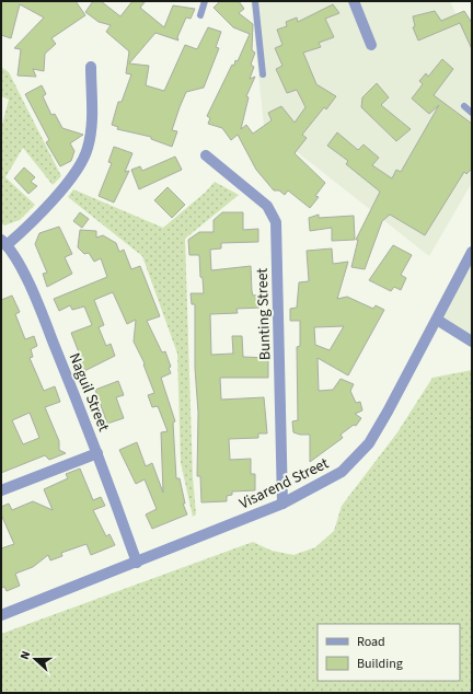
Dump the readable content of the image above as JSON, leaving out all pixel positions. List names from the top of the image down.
{
  "streets": {
    "street": ["Bunting Street", "Naguil Street", "Visarend Street"]
  },
  "crossings": [
    ["Bunting Street", "Visarend Street"],
    ["Naguil Street", "Visarend Street"]
  ],
  "legend": ["Road", "Building"],
  "north": "left"
}
